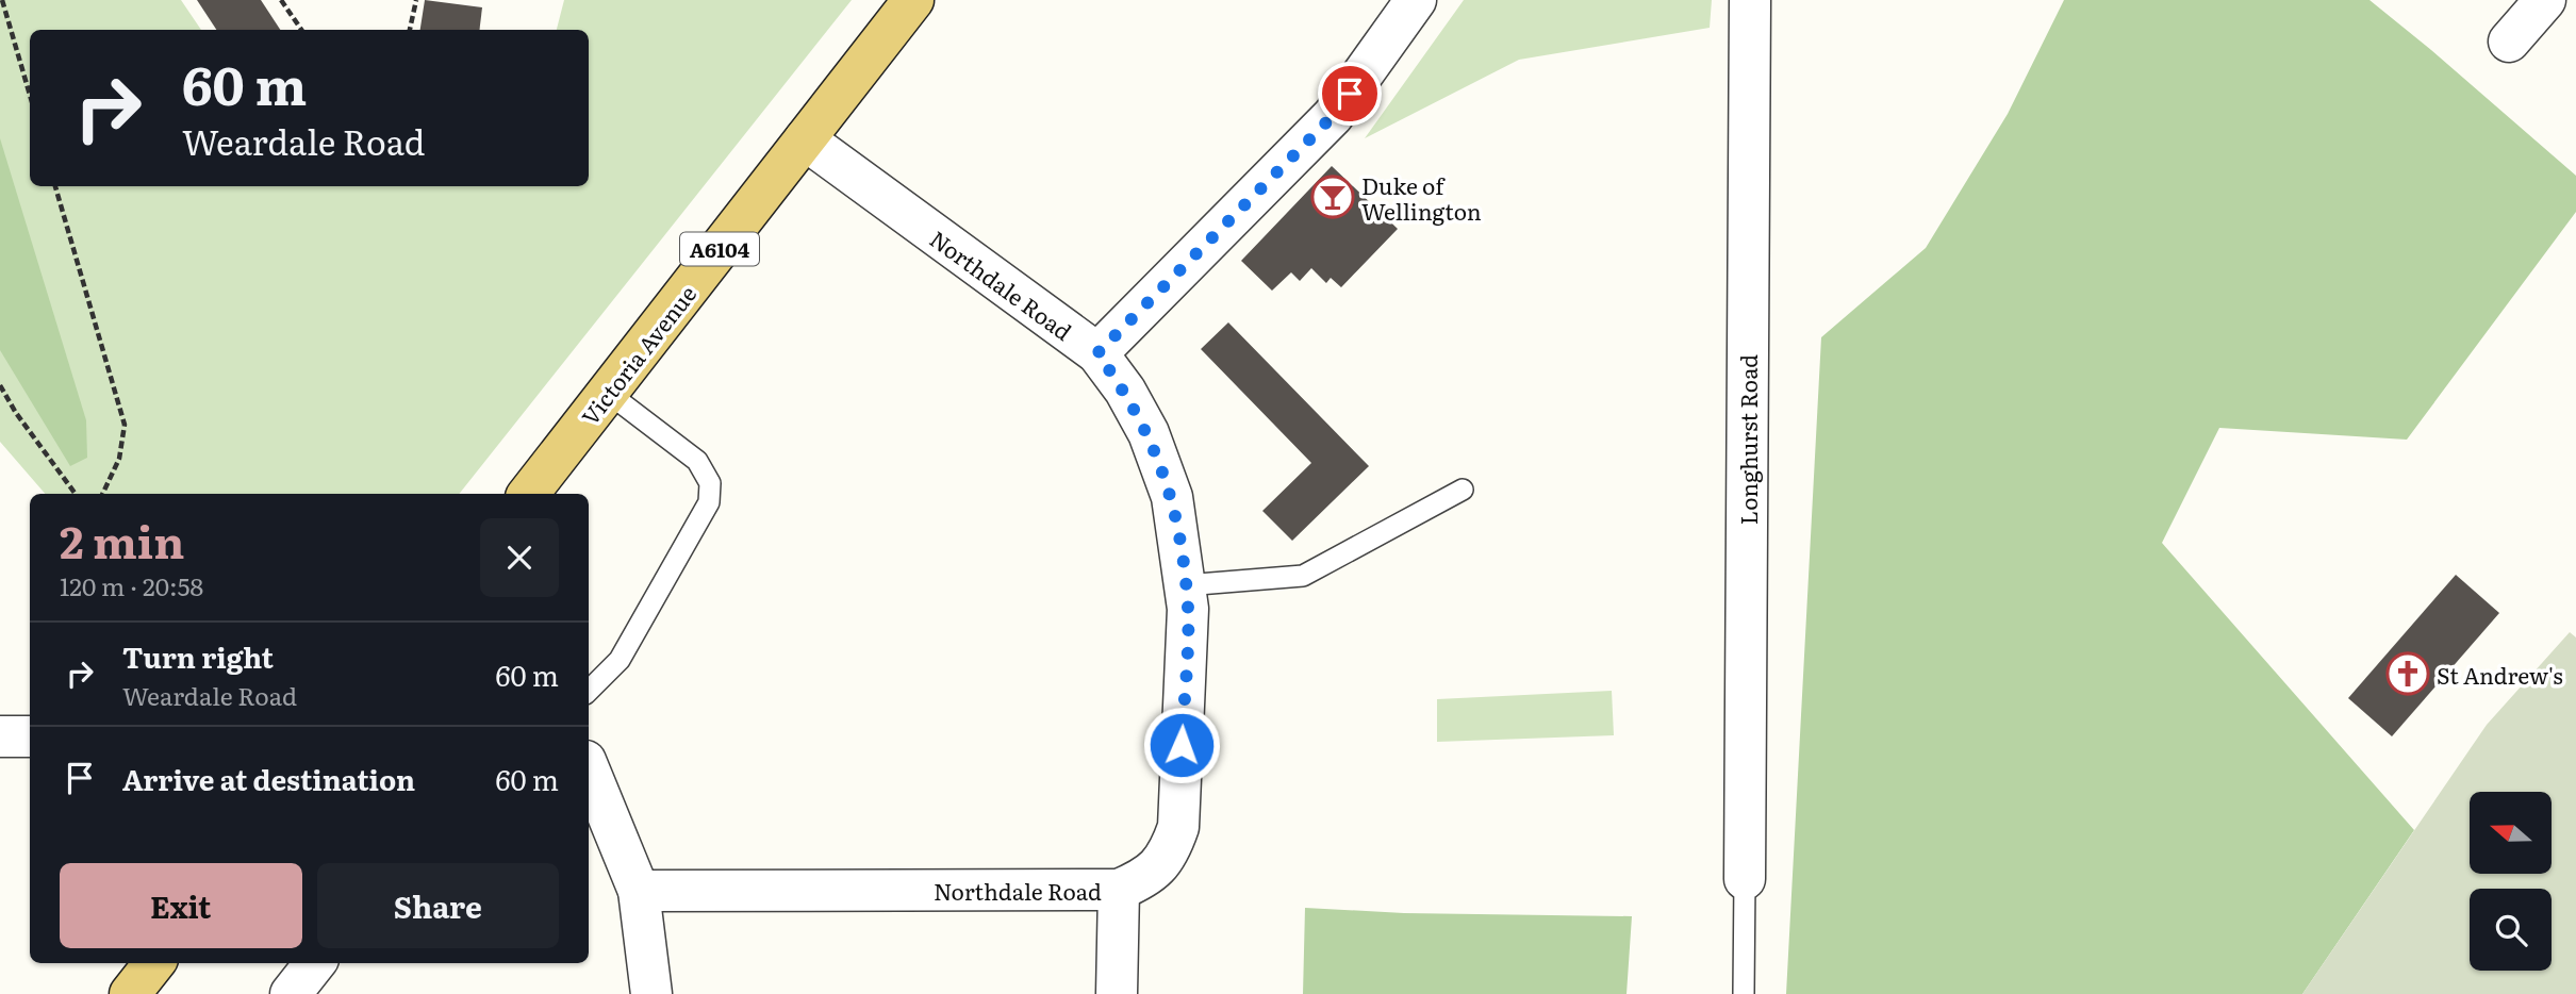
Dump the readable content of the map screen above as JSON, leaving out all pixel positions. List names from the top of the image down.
{
  "streets": {
    "main road": ["A6104", "Victoria Avenue"],
    "street": ["Northdale Road", "Longhurst Road"]
  },
  "crossings": [
    ["Northdale Road", "Victoria Avenue"]
  ],
  "places": {
    "bar": ["Duke of Wellington"],
    "church": ["St Andrew's"]
  },
  "north": "left",
  "page": {
    "turn": ["60 m", "Weardale Road"],
    "heading": ["2 min", "120 m · 20:58"],
    "list": [
      {
        "name": "Turn right",
        "note": "Weardale Road",
        "value": "60 m"
      },
      {
        "name": "Arrive at destination",
        "value": "60 m"
      }
    ],
    "buttons": ["Exit", "Share"]
  }
}
